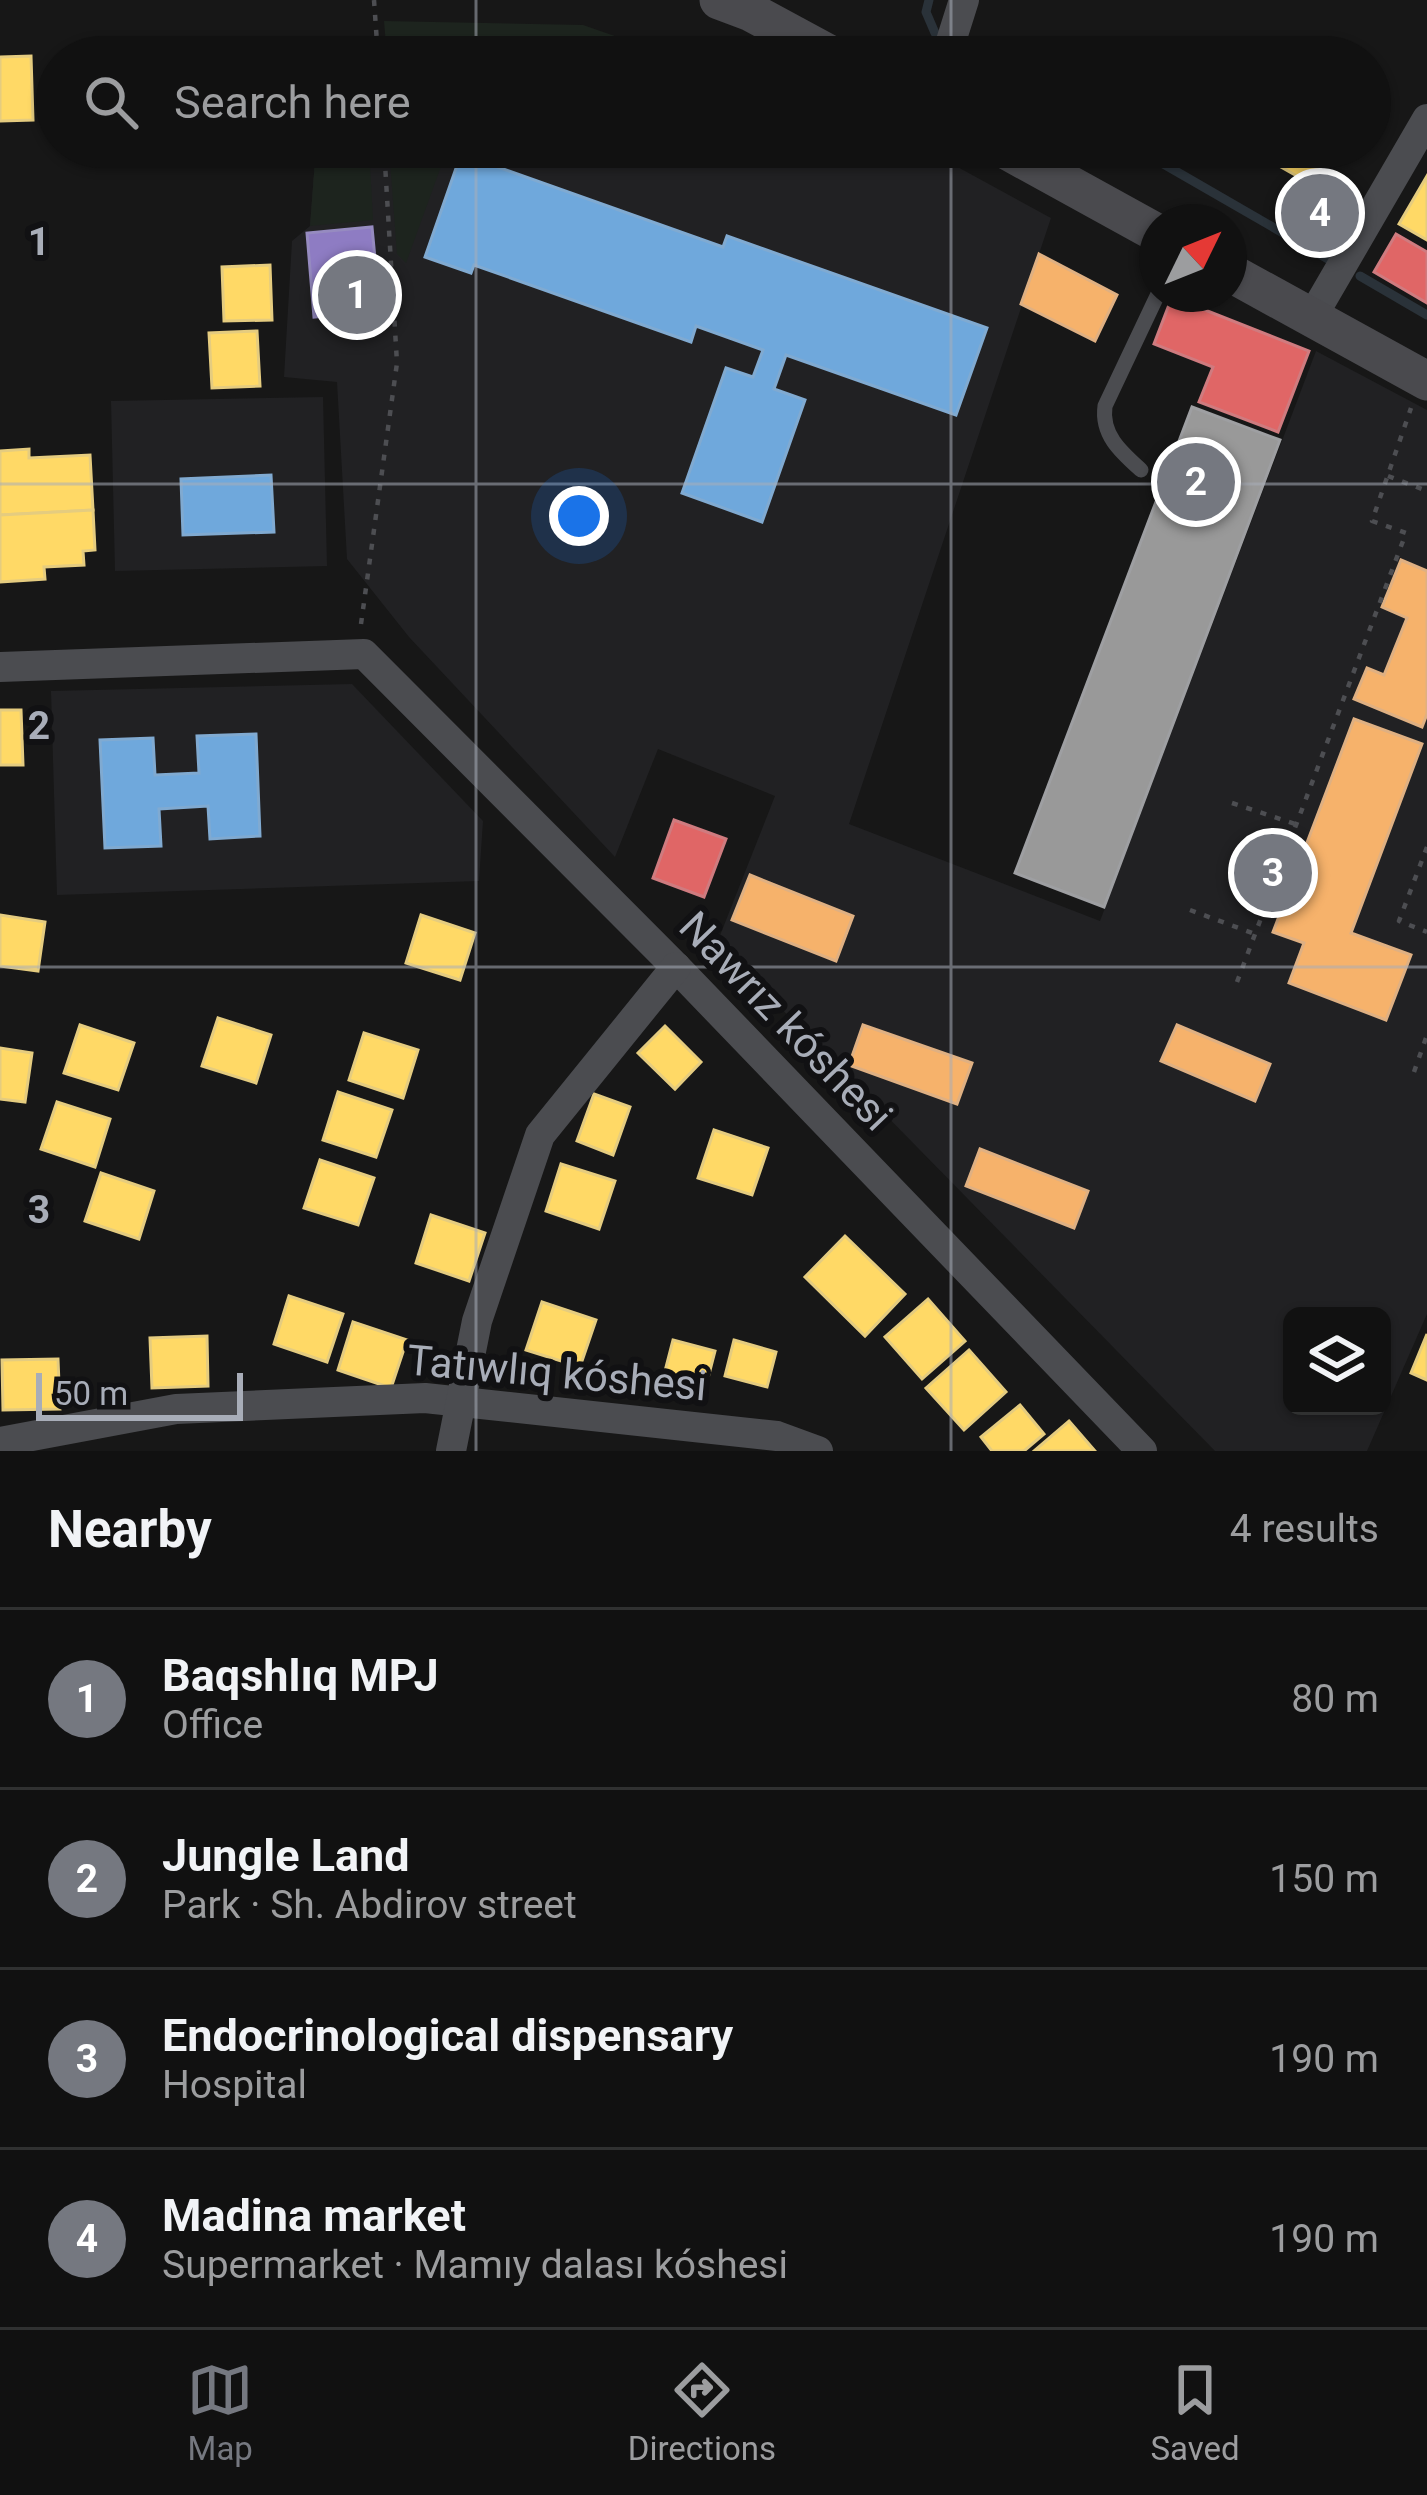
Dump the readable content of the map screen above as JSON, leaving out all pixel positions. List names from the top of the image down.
{
  "streets": {
    "street": ["Nawrız kóshesi", "Tatıwlıq kóshesi"]
  },
  "scale_bar": "50 m",
  "north": "top right",
  "page": {
    "search": "Search here",
    "pins": [
      "4",
      "1",
      "2",
      "3"
    ],
    "scale": "50 m",
    "heading": ["Nearby", "4 results"],
    "list": [
      {
        "mark": "1",
        "name": "Baqshlıq MPJ",
        "note": "Office",
        "value": "80 m"
      },
      {
        "mark": "2",
        "name": "Jungle Land",
        "note": "Park · Sh. Abdirov street",
        "value": "150 m"
      },
      {
        "mark": "3",
        "name": "Endocrinological dispensary",
        "note": "Hospital",
        "value": "190 m"
      },
      {
        "mark": "4",
        "name": "Madina market",
        "note": "Supermarket · Mamıy dalası kóshesi",
        "value": "190 m"
      }
    ],
    "nav": ["Map", "Directions", "Saved"]
  },
  "grid": {
    "rows": ["1", "2", "3"]
  }
}
